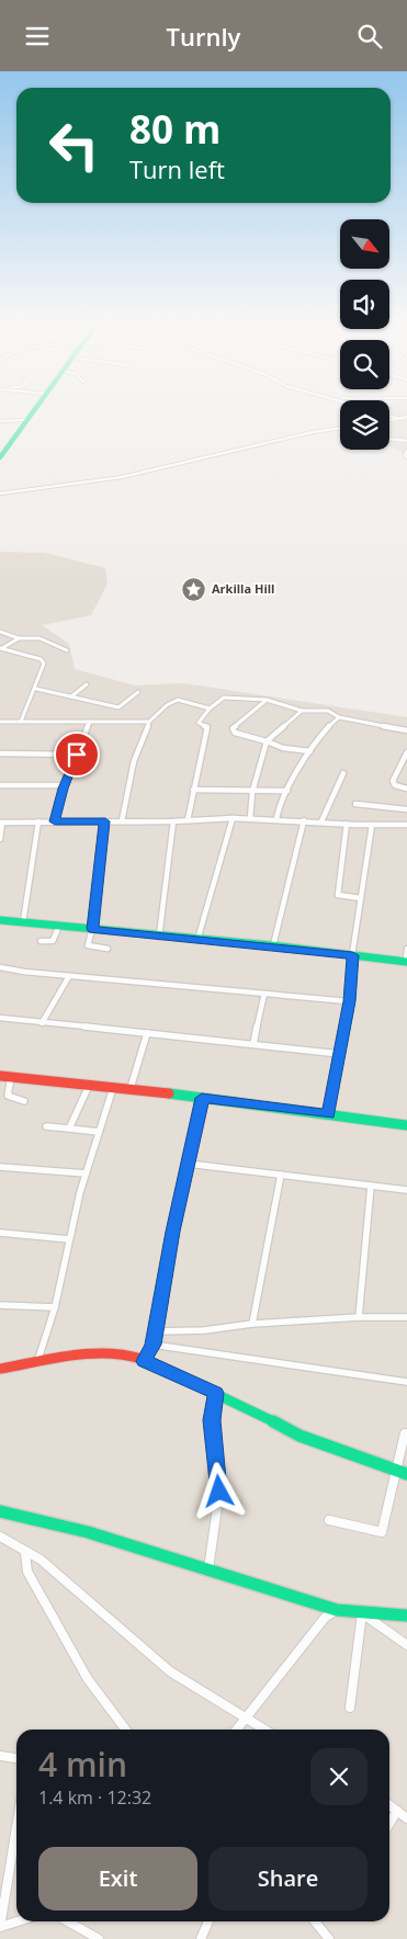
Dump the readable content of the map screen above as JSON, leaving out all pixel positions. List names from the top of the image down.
{
  "places": {
    "place": ["Arkilla Hill"]
  },
  "north": "bottom right",
  "page": {
    "header": "Turnly",
    "turn": ["80 m", "Turn left"],
    "heading": ["4 min", "1.4 km · 12:32"],
    "buttons": ["Exit", "Share"]
  }
}
